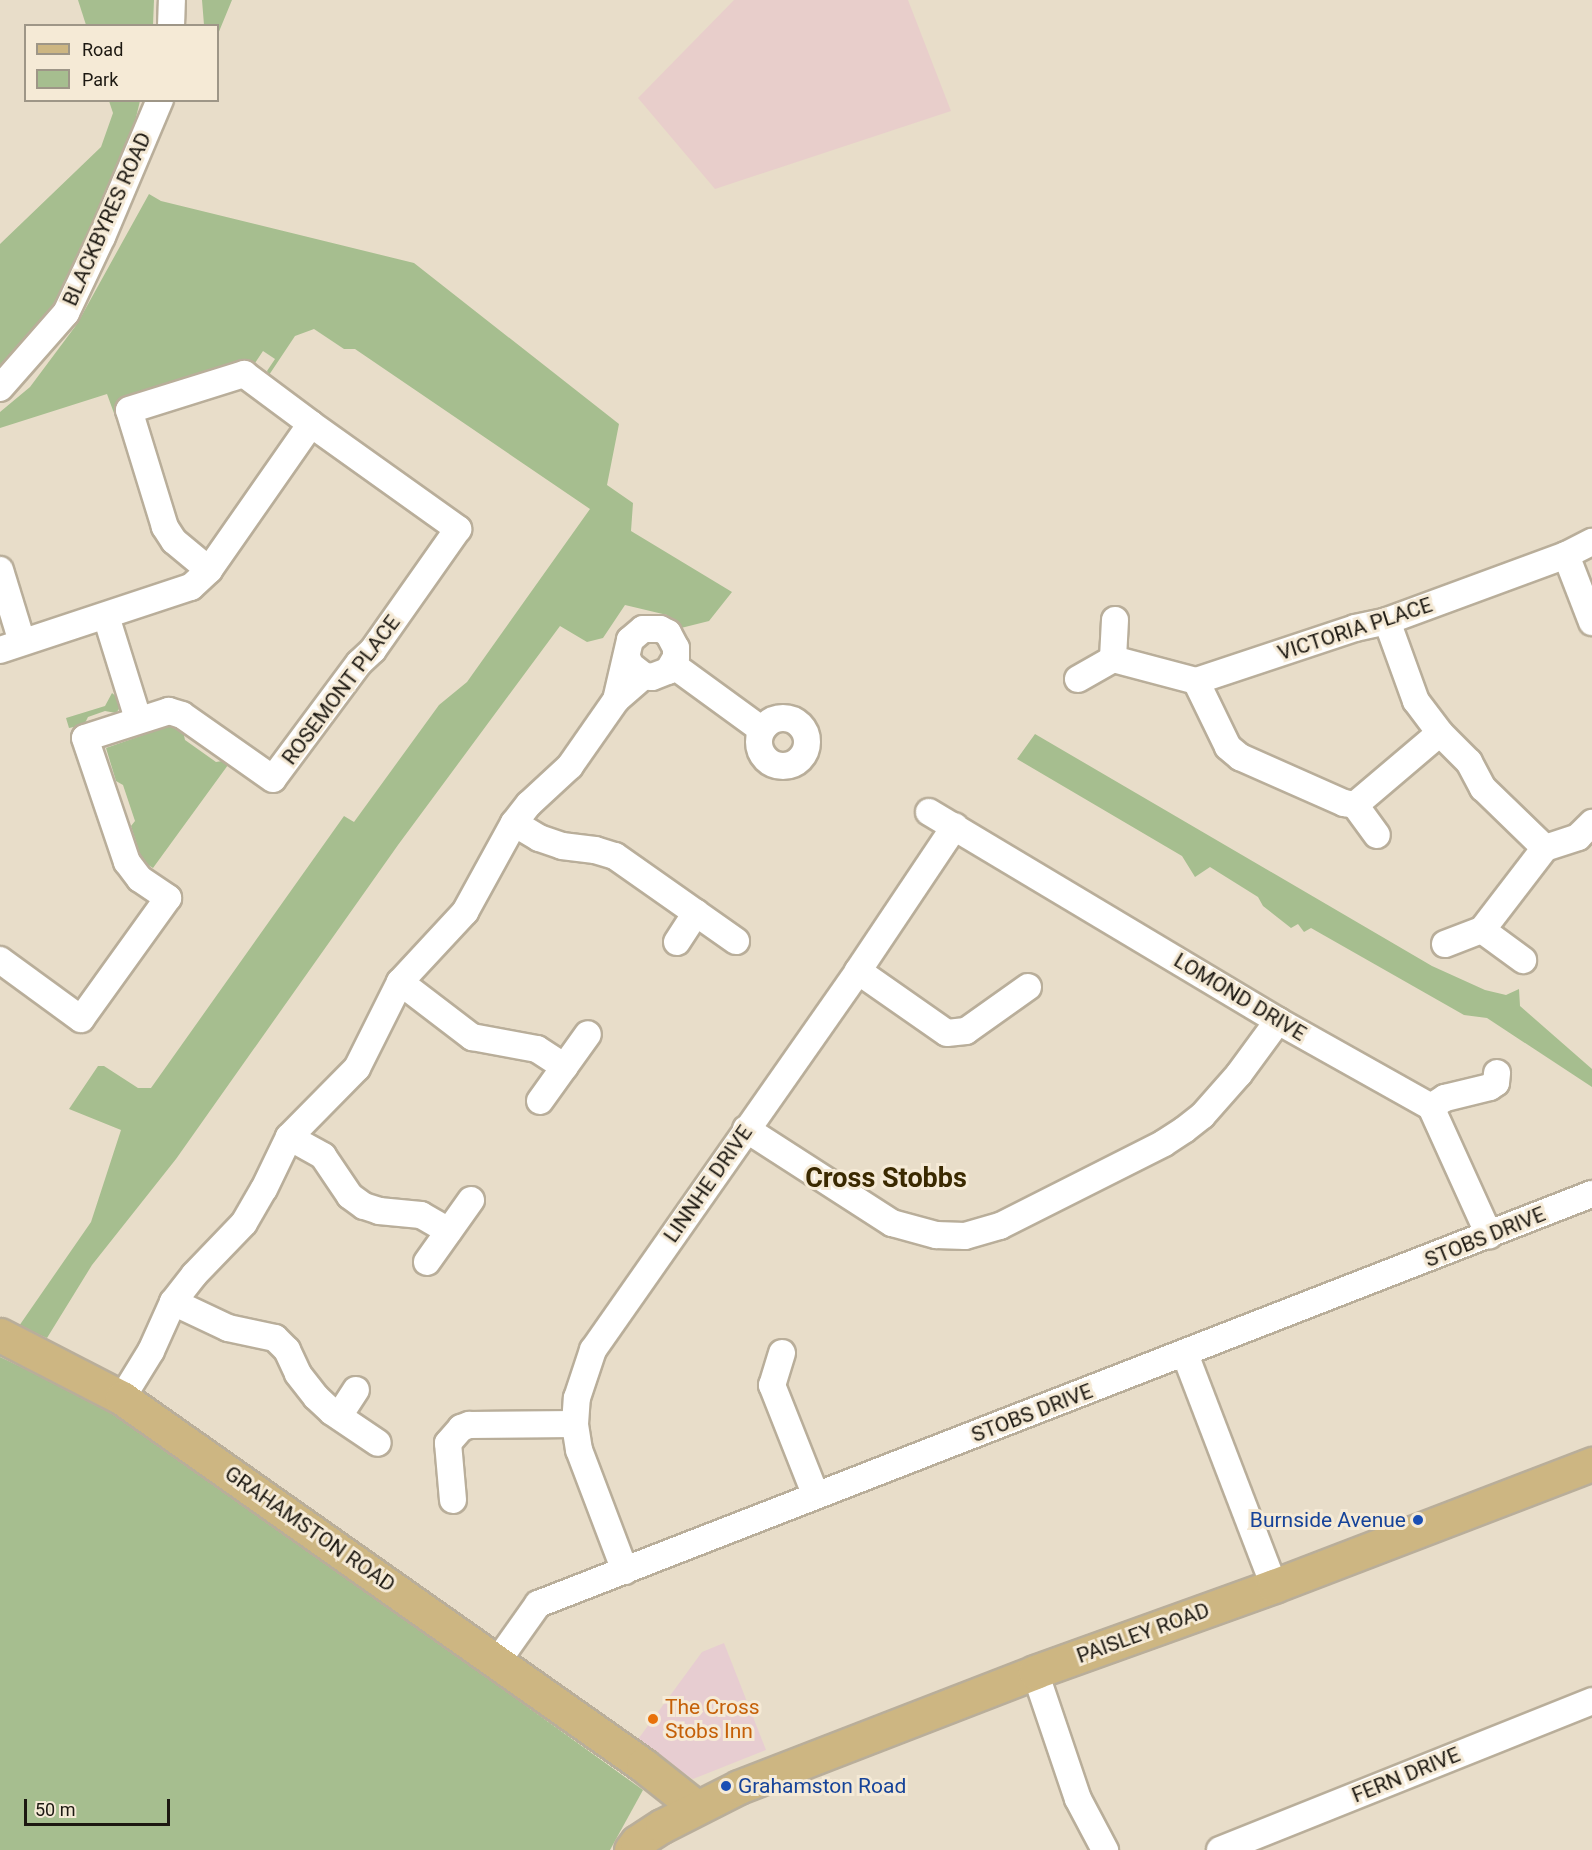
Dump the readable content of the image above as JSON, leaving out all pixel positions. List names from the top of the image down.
{
  "streets": {
    "main road": ["GRAHAMSTON ROAD", "PAISLEY ROAD"],
    "street": [
      "BLACKBYRES ROAD",
      "VICTORIA PLACE",
      "ROSEMONT PLACE",
      "LOMOND DRIVE",
      "LINNHE DRIVE",
      "STOBS DRIVE",
      "FERN DRIVE"
    ]
  },
  "crossings": [
    ["LOMOND DRIVE", "LINNHE DRIVE"],
    ["LINNHE DRIVE", "STOBS DRIVE"],
    ["STOBS DRIVE", "GRAHAMSTON ROAD"],
    ["GRAHAMSTON ROAD", "PAISLEY ROAD"]
  ],
  "districts": ["Cross Stobbs"],
  "places": ["Burnside Avenue", "The Cross Stobs Inn", "Grahamston Road"],
  "legend": ["Road", "Park"],
  "scale_bar": "50 m"
}
